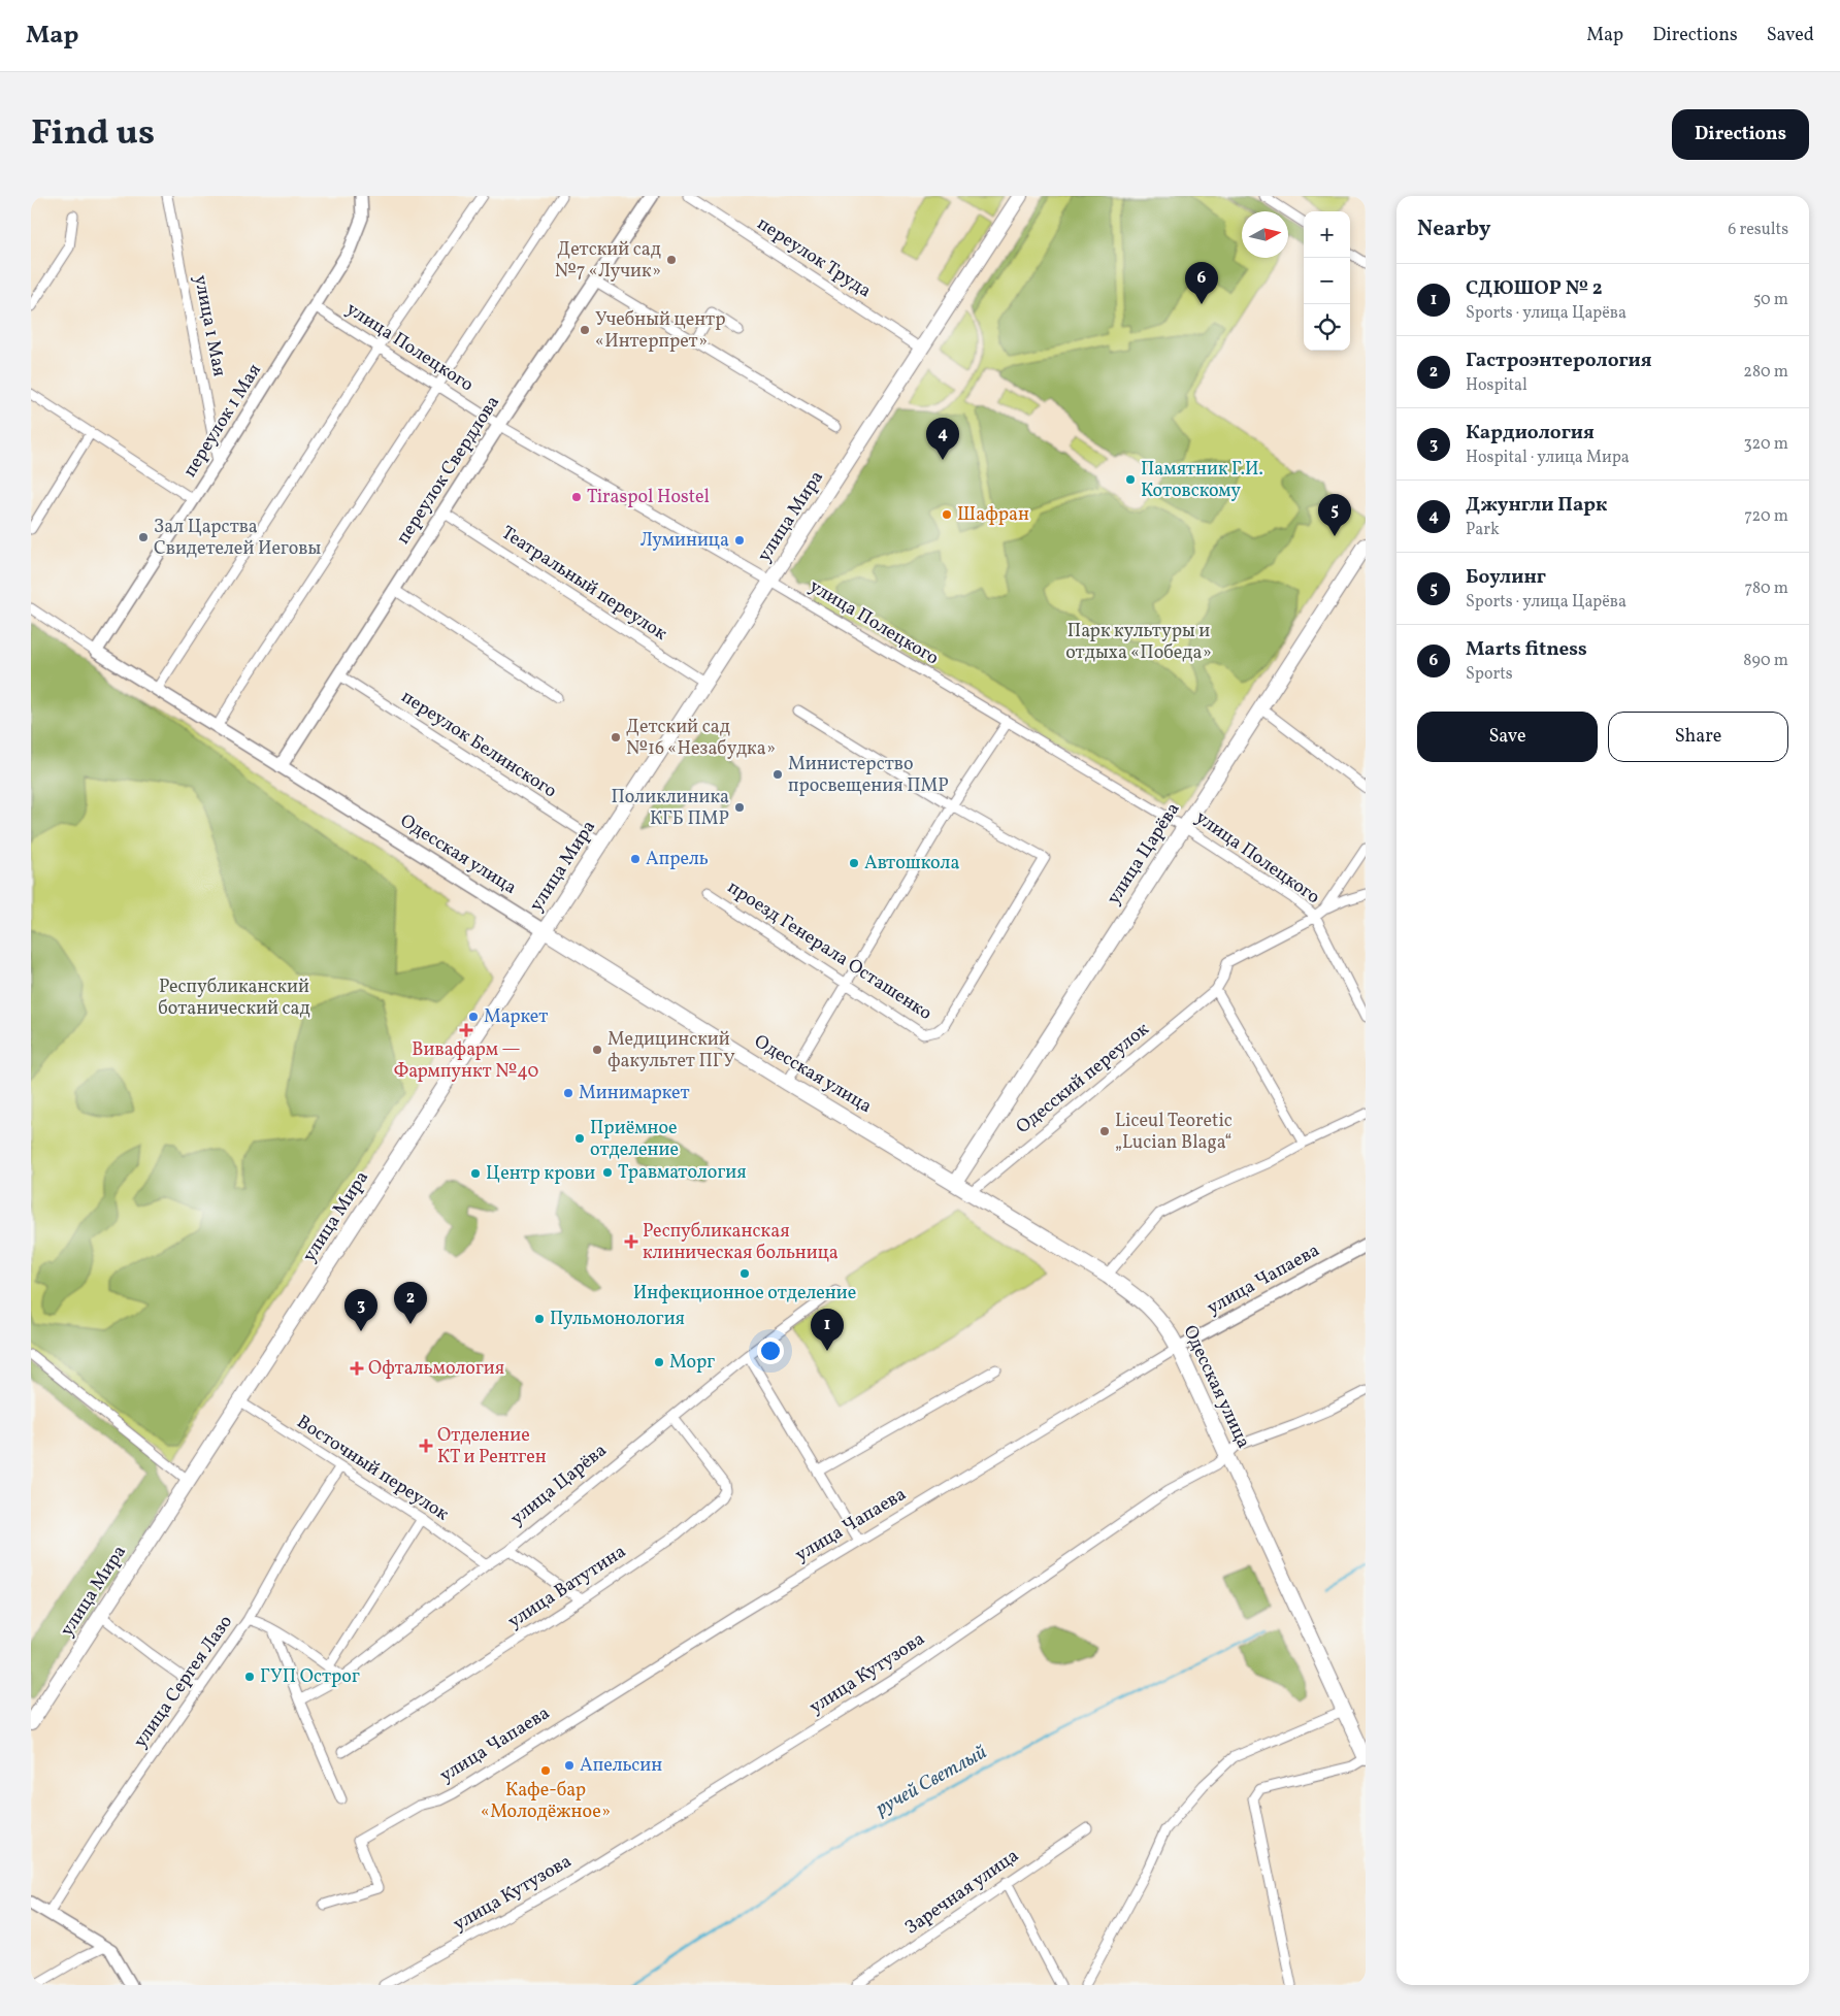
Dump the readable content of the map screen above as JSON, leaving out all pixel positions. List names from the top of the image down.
{
  "streets": {
    "main road": [
      "переулок Свердлова",
      "улица Мира",
      "улица Царёва",
      "Одесская улица"
    ],
    "street": [
      "переулок Труда",
      "улица 1 Мая",
      "улица Полецкого",
      "переулок 1 Мая",
      "Театральный переулок",
      "переулок Белинского",
      "проезд Генерала Осташенко",
      "Одесский переулок",
      "улица Чапаева",
      "Восточный переулок",
      "улица Ватутина",
      "улица Кутузова",
      "улица Сергея Лазо",
      "Заречная улица"
    ]
  },
  "crossings": [
    ["переулок Труда", "улица Мира"],
    ["улица 1 Мая", "переулок 1 Мая"],
    ["улица Полецкого", "переулок 1 Мая"],
    ["улица Полецкого", "переулок Свердлова"],
    ["улица Полецкого", "улица Мира"],
    ["улица Полецкого", "улица Царёва"],
    ["переулок 1 Мая", "Одесская улица"],
    ["переулок Свердлова", "Театральный переулок"],
    ["переулок Свердлова", "переулок Белинского"],
    ["переулок Свердлова", "Одесская улица"],
    ["улица Мира", "Театральный переулок"],
    ["улица Мира", "переулок Белинского"],
    ["улица Мира", "Одесская улица"],
    ["улица Мира", "Восточный переулок"],
    ["улица Царёва", "Одесская улица"],
    ["улица Царёва", "Восточный переулок"],
    ["улица Царёва", "улица Ватутина"],
    ["Одесская улица", "Одесский переулок"],
    ["Одесская улица", "улица Чапаева"],
    ["Одесская улица", "улица Кутузова"],
    ["Восточный переулок", "улица Сергея Лазо"]
  ],
  "water": ["ручей Светлый"],
  "parks": ["Парк культуры и отдыха «Победа»", "Республиканский ботанический сад"],
  "places": {
    "other": [
      "Детский сад №7 «Лучик»",
      "Учебный центр «Интерпрет»",
      "Памятник Г.И. Котовскому",
      "Tiraspol Hostel",
      "Шафран",
      "Зал Царства Свидетелей Иеговы",
      "Луминица",
      "Детский сад №16 «Незабудка»",
      "Министерство просвещения ПМР",
      "Поликлиника КГБ ПМР",
      "Апрель",
      "Автошкола",
      "Маркет",
      "Медицинский факультет ПГУ",
      "Минимаркет",
      "Liceul Teoretic „Lucian Blaga“",
      "Приёмное отделение",
      "Травматология",
      "Центр крови",
      "Инфекционное отделение",
      "Пульмонология",
      "Морг",
      "ГУП Острог",
      "Апельсин",
      "Кафе-бар «Молодёжное»"
    ],
    "health": [
      "Вивафарм — Фармпункт №40",
      "Республиканская клиническая больница",
      "Офтальмология",
      "Отделение КТ и Рентген"
    ]
  },
  "north": "right",
  "page": {
    "header": "Map",
    "nav": ["Map", "Directions", "Saved"],
    "title": "Find us",
    "buttons": [
      "Directions",
      ["Save", "Share"]
    ],
    "heading": ["Nearby", "6 results"],
    "map_buttons": ["+", "−"],
    "pins": [
      "6",
      "4",
      "5",
      "2",
      "3",
      "1"
    ],
    "list": [
      {
        "mark": "1",
        "name": "СДЮШОР № 2",
        "note": "Sports · улица Царёва",
        "value": "50 m"
      },
      {
        "mark": "2",
        "name": "Гастроэнтерология",
        "note": "Hospital",
        "value": "280 m"
      },
      {
        "mark": "3",
        "name": "Кардиология",
        "note": "Hospital · улица Мира",
        "value": "320 m"
      },
      {
        "mark": "4",
        "name": "Джунгли Парк",
        "note": "Park",
        "value": "720 m"
      },
      {
        "mark": "5",
        "name": "Боулинг",
        "note": "Sports · улица Царёва",
        "value": "780 m"
      },
      {
        "mark": "6",
        "name": "Marts fitness",
        "note": "Sports",
        "value": "890 m"
      }
    ]
  }
}
